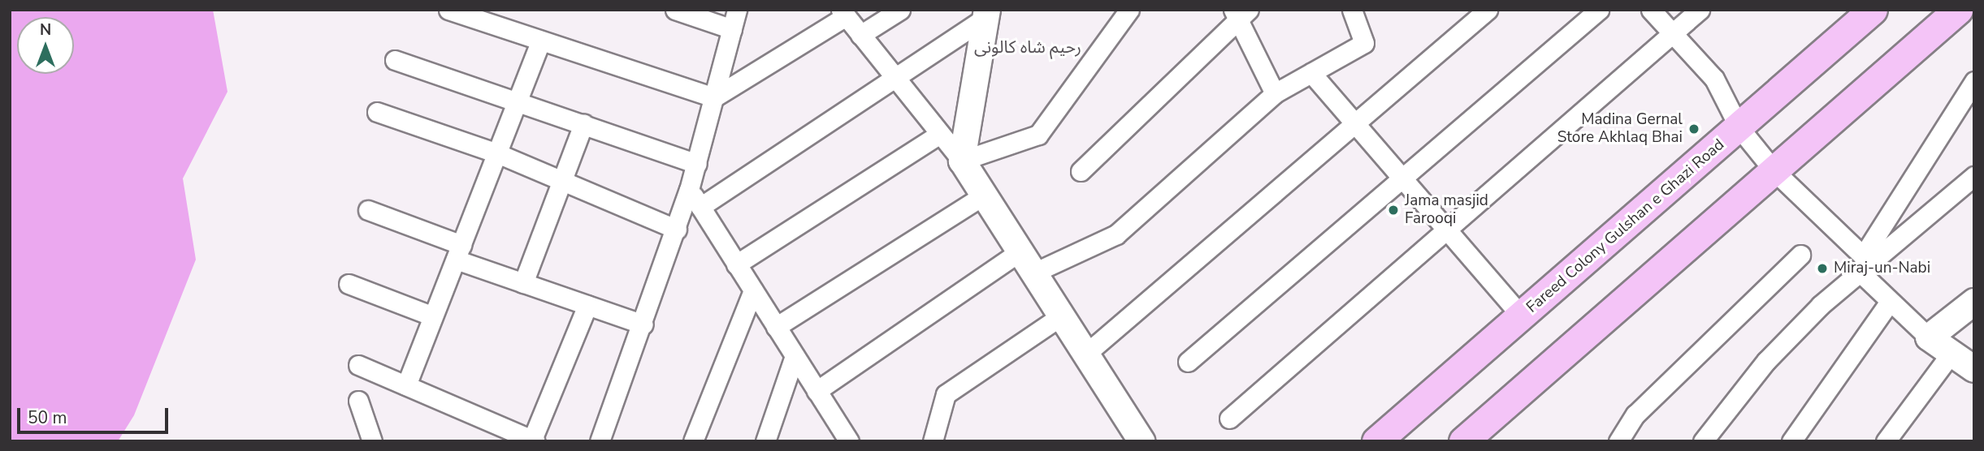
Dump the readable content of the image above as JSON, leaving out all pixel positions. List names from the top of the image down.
{
  "streets": {
    "main road": ["Fareed Colony Gulshan e Ghazi Road"]
  },
  "districts": ["رحیم شاہ کالونی"],
  "places": ["Madina Gernal Store Akhlaq Bhai", "Jama masjid Farooqi", "Miraj-un-Nabi"],
  "scale_bar": "50 m",
  "north": "top"
}
